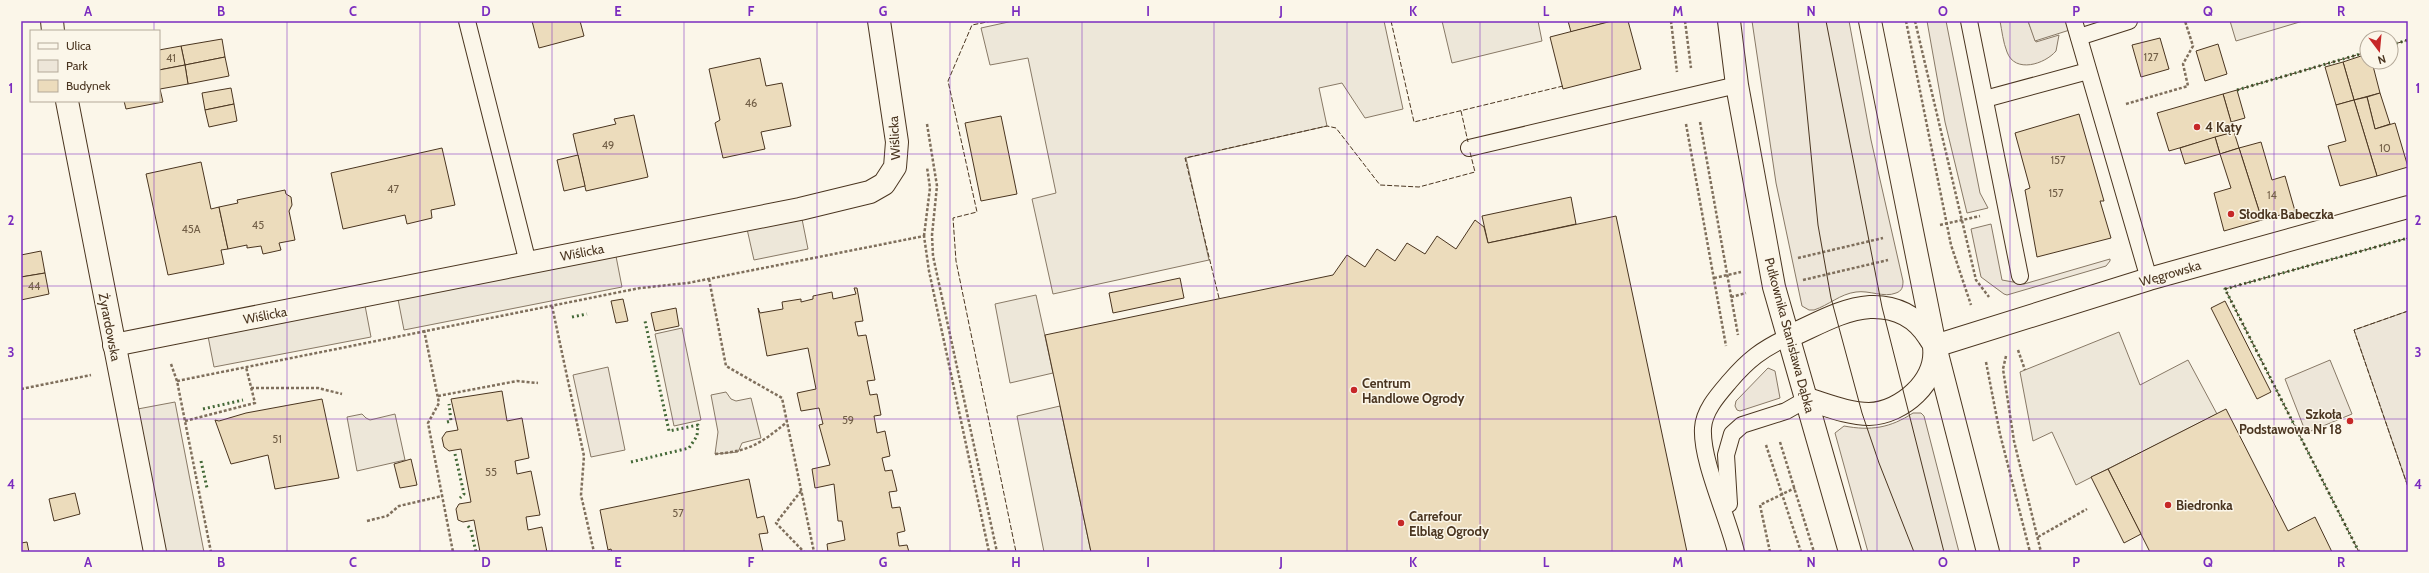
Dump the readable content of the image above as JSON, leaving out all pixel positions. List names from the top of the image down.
{
  "streets": {
    "street": [
      "Wiślicka",
      "Węgrowska",
      "Żyrardowska",
      "Pułkownika Stanisława Dąbka"
    ]
  },
  "crossings": [
    ["Wiślicka", "Żyrardowska"],
    ["Węgrowska", "Pułkownika Stanisława Dąbka"]
  ],
  "places": [
    "4 Kąty",
    "Słodka Babeczka",
    "Centrum Handlowe Ogrody",
    "Szkoła Podstawowa Nr 18",
    "Biedronka",
    "Carrefour Elbląg Ogrody"
  ],
  "house_numbers": [
    "127",
    "41",
    "46",
    "49",
    "10",
    "157",
    "47",
    "157",
    "14",
    "45",
    "45A",
    "44",
    "59",
    "51",
    "55",
    "57"
  ],
  "legend": ["Ulica", "Park", "Budynek"],
  "north": "bottom",
  "grid": {
    "columns": [
      "A",
      "B",
      "C",
      "D",
      "E",
      "F",
      "G",
      "H",
      "I",
      "J",
      "K",
      "L",
      "M",
      "N",
      "O",
      "P",
      "Q",
      "R"
    ],
    "rows": [
      "1",
      "2",
      "3",
      "4"
    ]
  }
}
